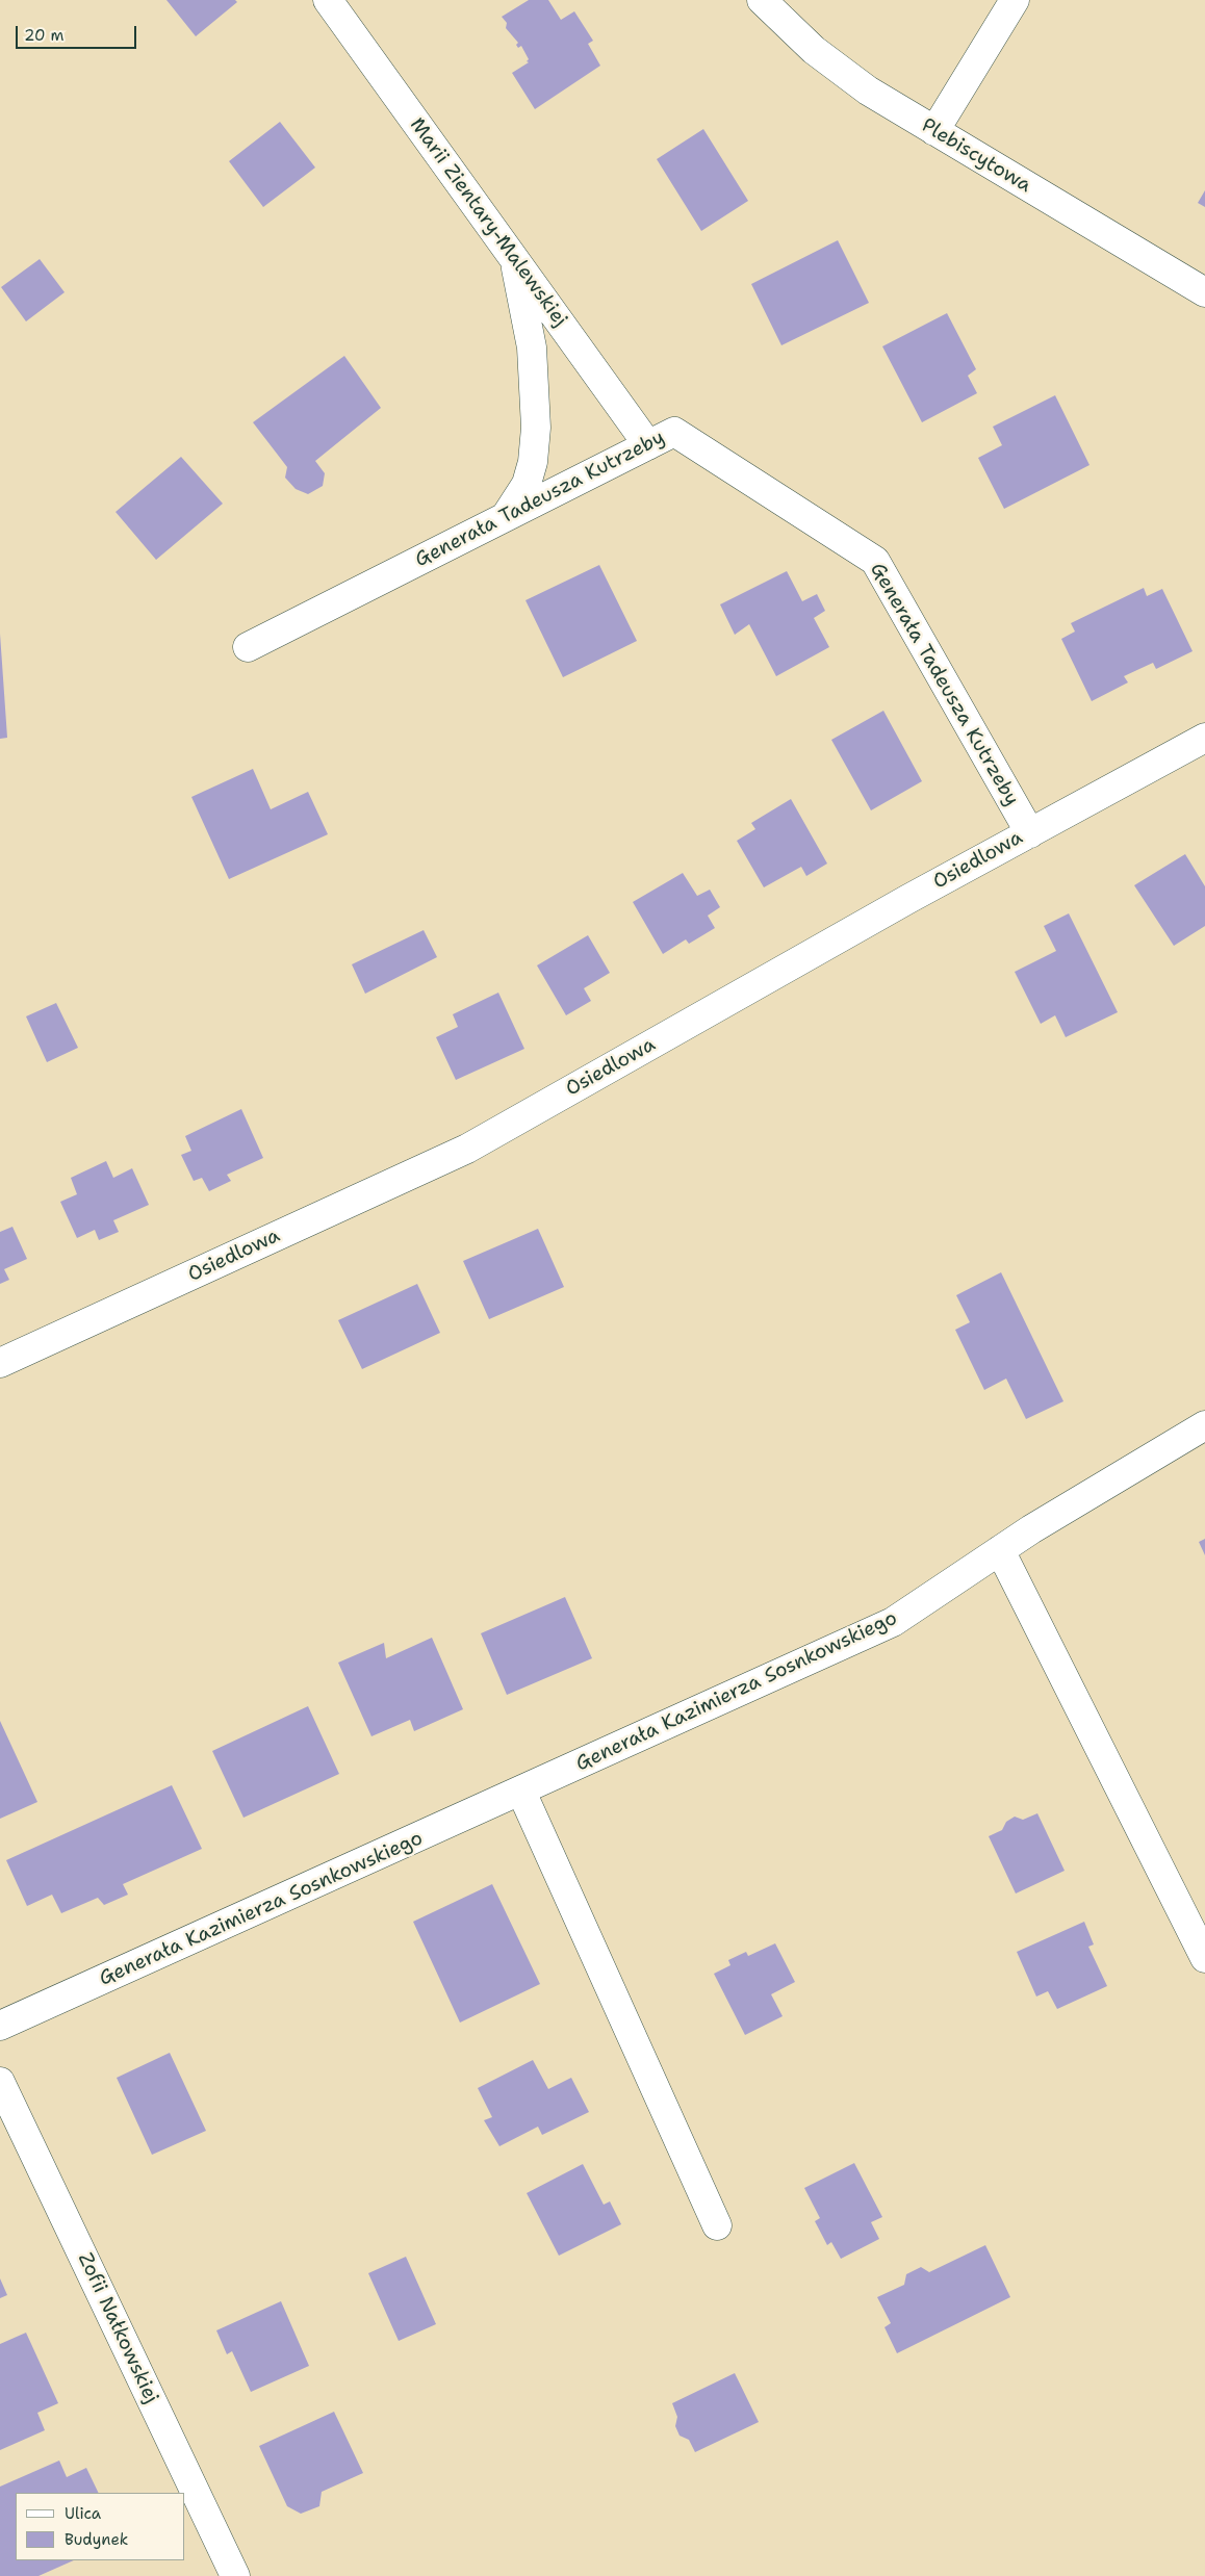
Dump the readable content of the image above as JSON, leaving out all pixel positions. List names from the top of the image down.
{
  "streets": {
    "street": [
      "Plebiscytowa",
      "Marii Zientary-Malewskiej",
      "Generała Tadeusza Kutrzeby",
      "Osiedlowa",
      "Generała Kazimierza Sosnkowskiego",
      "Zofii Nałkowskiej"
    ]
  },
  "crossings": [
    ["Marii Zientary-Malewskiej", "Generała Tadeusza Kutrzeby"],
    ["Generała Tadeusza Kutrzeby", "Osiedlowa"]
  ],
  "legend": ["Ulica", "Budynek"],
  "scale_bar": "20 m"
}
